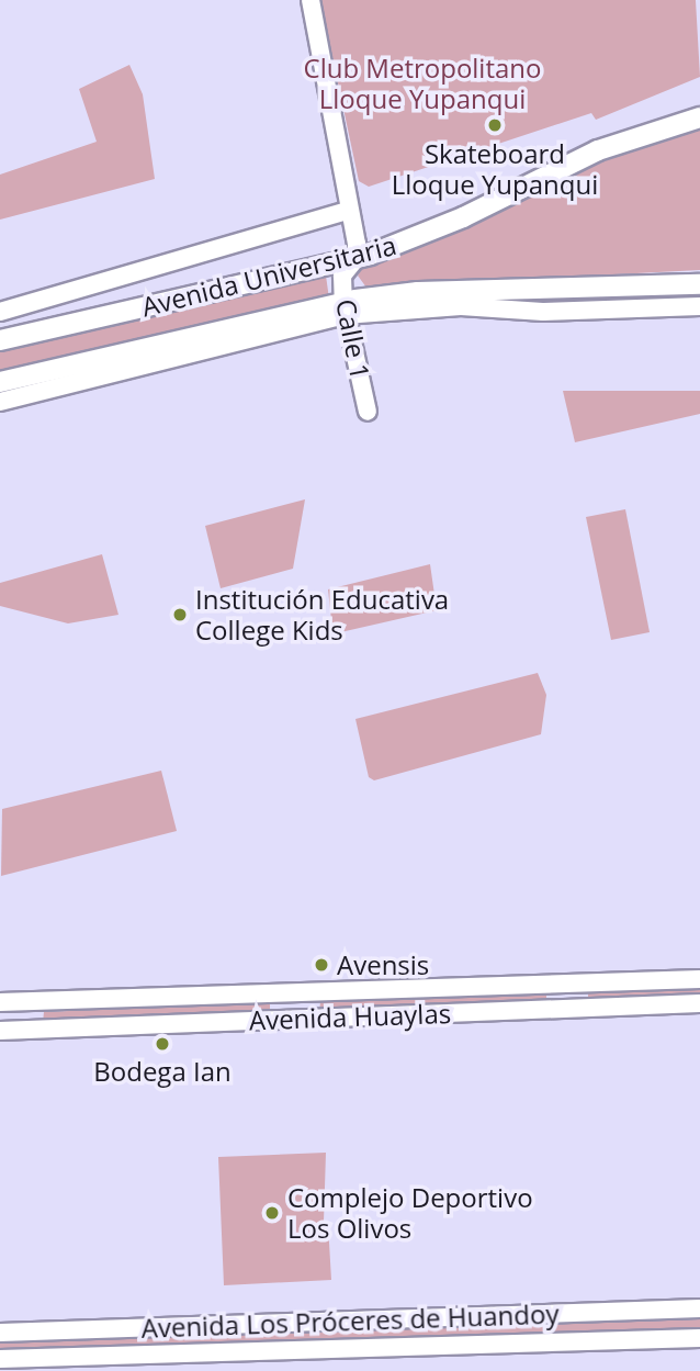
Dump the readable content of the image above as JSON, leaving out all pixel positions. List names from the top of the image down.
{
  "streets": {
    "main road": [
      "Avenida Universitaria",
      "Calle 1",
      "Avenida Huaylas",
      "Avenida Los Próceres de Huandoy"
    ]
  },
  "crossings": [
    ["Avenida Universitaria", "Calle 1"]
  ],
  "parks": ["Club Metropolitano Lloque Yupanqui"],
  "places": [
    "Skateboard Lloque Yupanqui",
    "Institución Educativa College Kids",
    "Avensis",
    "Bodega Ian",
    "Complejo Deportivo Los Olivos"
  ]
}
